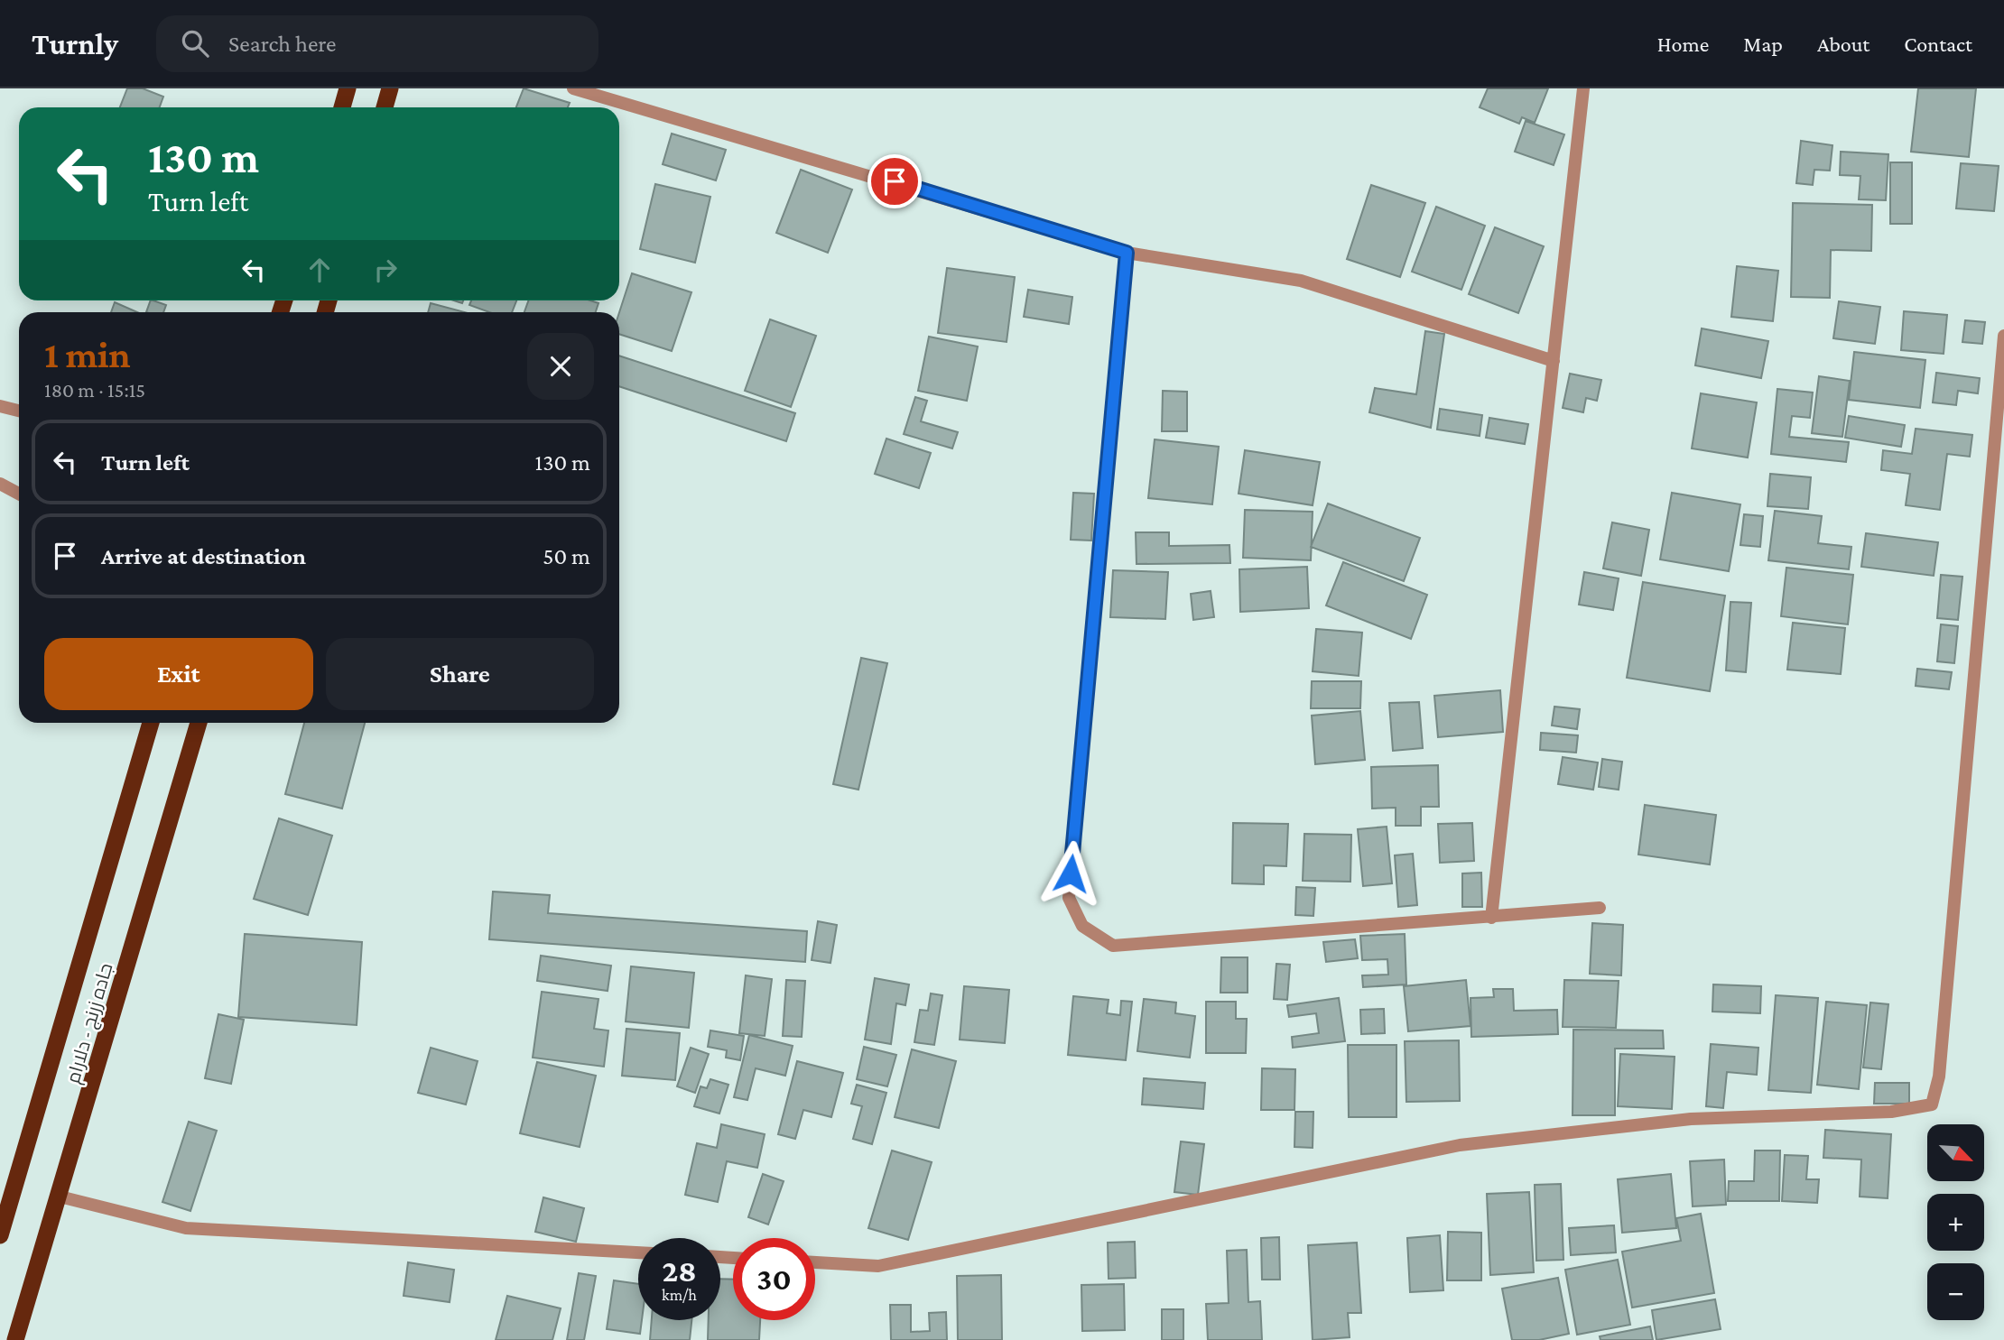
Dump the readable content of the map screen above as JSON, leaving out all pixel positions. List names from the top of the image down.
{
  "streets": {
    "highway": ["جاده زرنج - دلارام"]
  },
  "north": "bottom right",
  "page": {
    "header": "Turnly",
    "search": "Search here",
    "nav": [
      "Home",
      "Map",
      "About",
      "Contact"
    ],
    "turn": ["130 m", "Turn left"],
    "heading": ["1 min", "180 m · 15:15"],
    "list": [
      {
        "name": "Turn left",
        "value": "130 m"
      },
      {
        "name": "Arrive at destination",
        "value": "50 m"
      }
    ],
    "buttons": ["Exit", "Share"],
    "map_buttons": ["+", "−"],
    "speed": "28 km/h",
    "limit": "30"
  }
}
